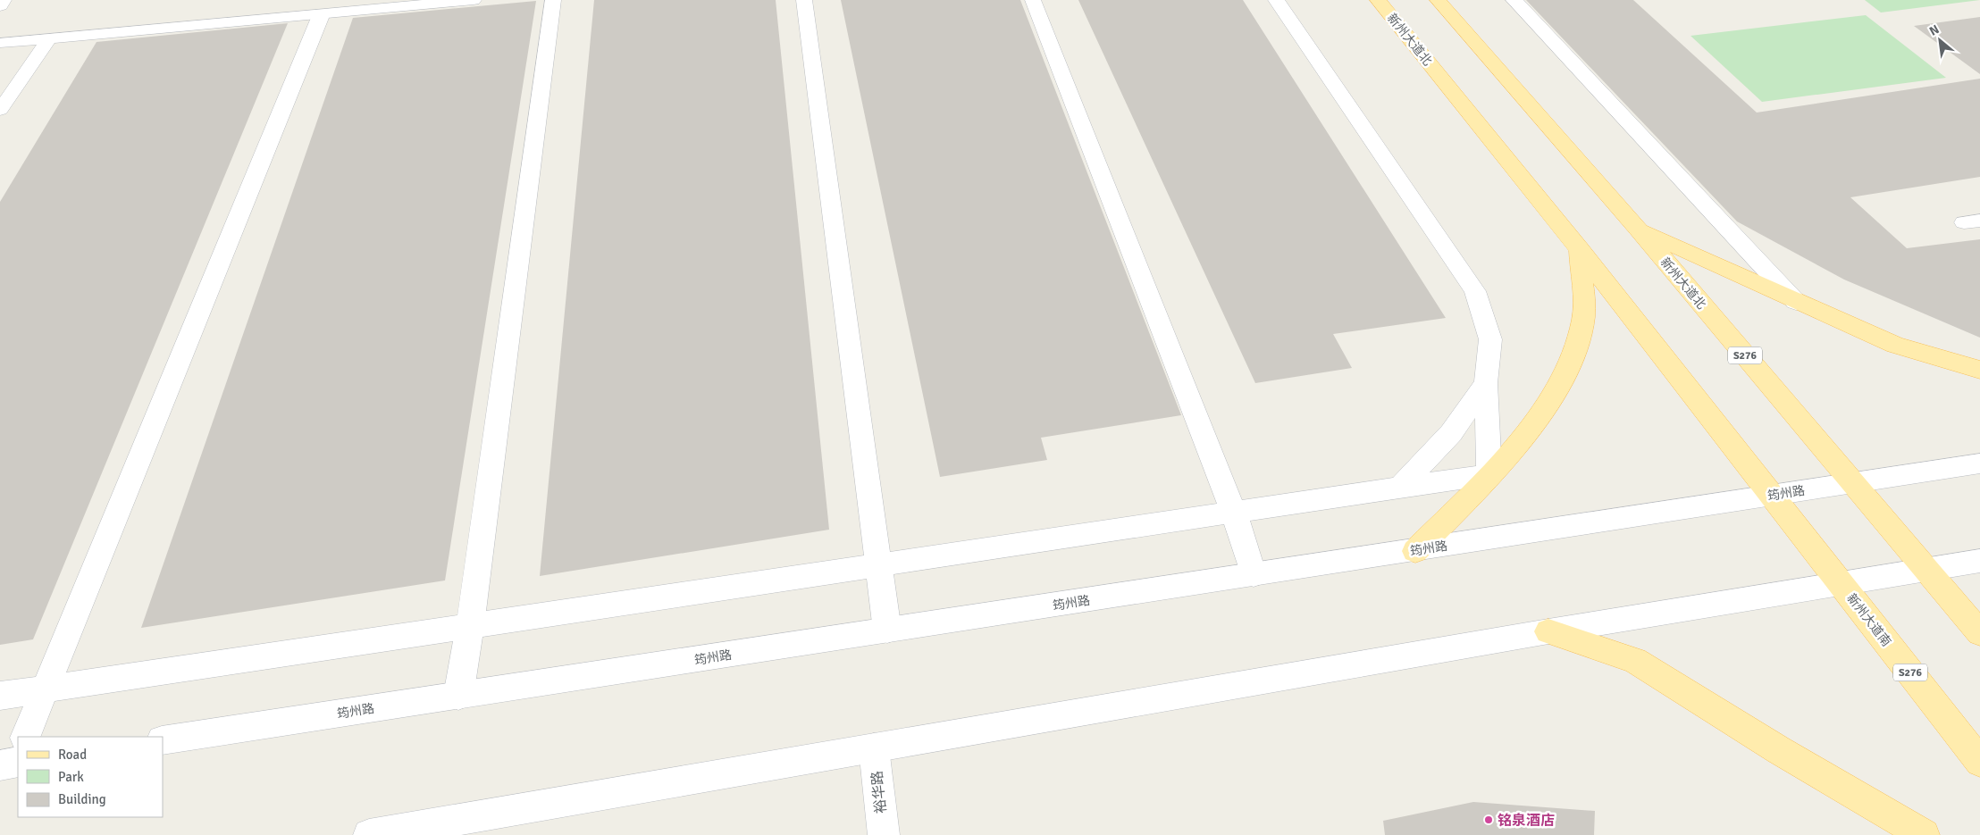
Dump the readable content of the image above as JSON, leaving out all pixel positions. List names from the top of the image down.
{
  "streets": {
    "main road": ["新州大道北", "S276", "新州大道南"],
    "street": ["筠州路", "裕华路"]
  },
  "crossings": [
    ["新州大道北", "S276"],
    ["新州大道北", "筠州路"],
    ["新州大道北", "新州大道南"]
  ],
  "places": ["铭泉酒店"],
  "legend": ["Road", "Park", "Building"],
  "north": "top left"
}
